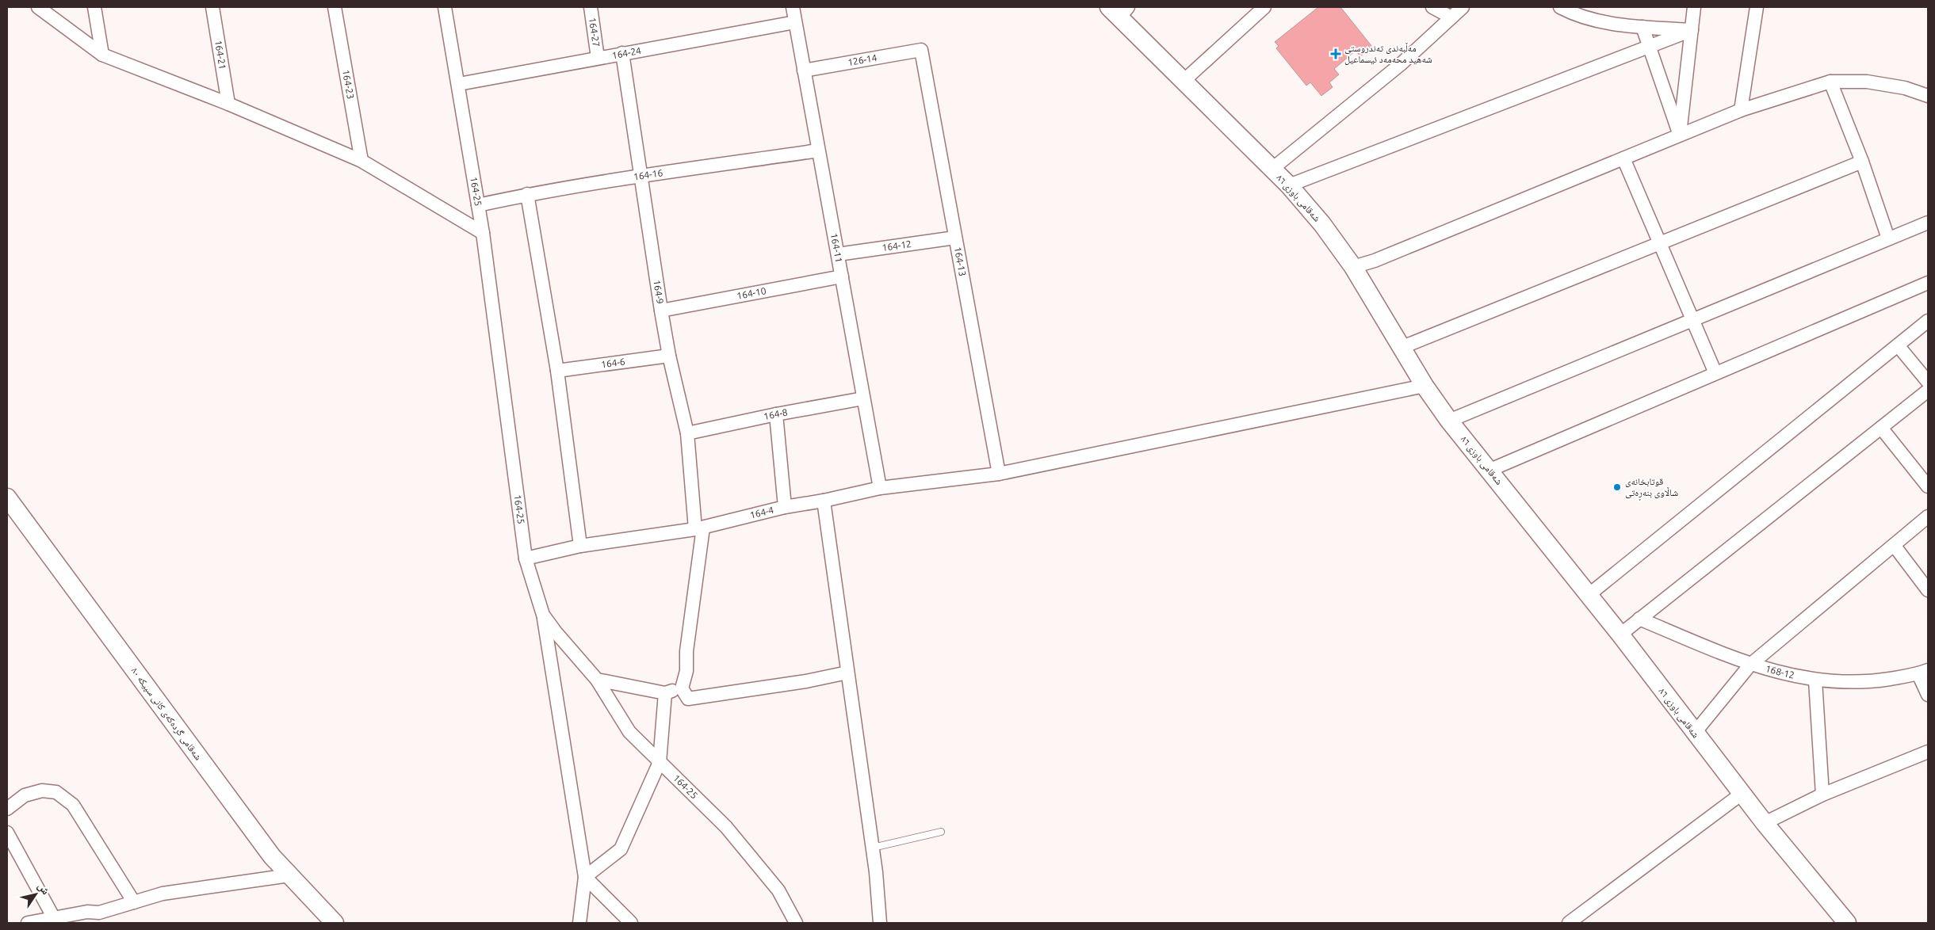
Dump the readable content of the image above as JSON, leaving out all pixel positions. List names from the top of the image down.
{
  "streets": {
    "street": [
      "164-27",
      "164-24",
      "164-21",
      "126-14",
      "164-23",
      "164-16",
      "164-25",
      "شەقامی باوزی ٨٦",
      "164-12",
      "164-11",
      "164-13",
      "164-9",
      "164-10",
      "164-6",
      "164-8",
      "164-4",
      "168-12",
      "شەقامی گردەکەی کانی سپیکە ٨٠"
    ]
  },
  "crossings": [
    ["164-27", "164-24"],
    ["164-24", "164-25"],
    ["164-24", "164-11"],
    ["164-24", "164-9"],
    ["126-14", "164-11"],
    ["126-14", "164-13"],
    ["164-16", "164-25"],
    ["164-16", "164-11"],
    ["164-16", "164-9"],
    ["164-25", "164-4"],
    ["شەقامی باوزی ٨٦", "164-4"],
    ["164-12", "164-11"],
    ["164-12", "164-13"],
    ["164-11", "164-10"],
    ["164-11", "164-8"],
    ["164-11", "164-4"],
    ["164-13", "164-4"],
    ["164-9", "164-10"],
    ["164-9", "164-6"],
    ["164-9", "164-8"],
    ["164-9", "164-4"]
  ],
  "places": {
    "health": ["مەڵبەندی تەندروستی شەهید محەمەد ئیسماعیل"],
    "other": ["قوتابخانەی شاڵاوی بنەڕەتی"]
  },
  "north": "top right"
}
